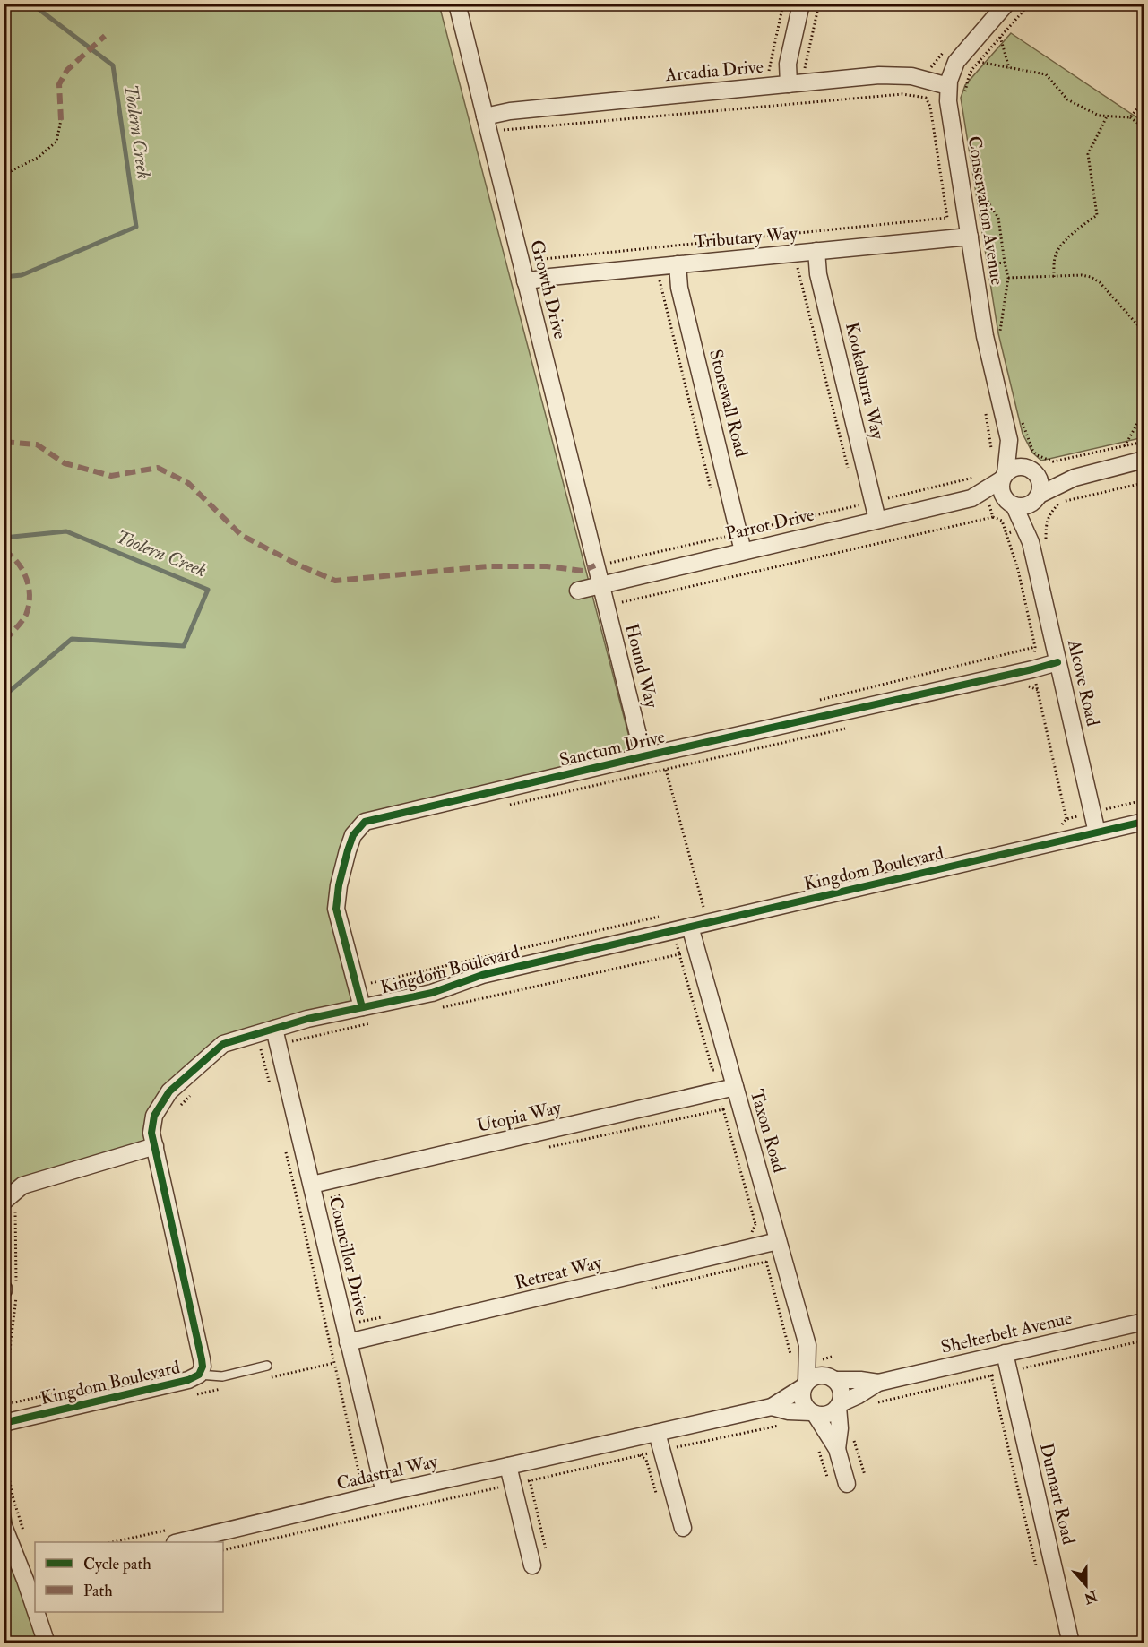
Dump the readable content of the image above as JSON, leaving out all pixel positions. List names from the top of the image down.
{
  "streets": {
    "street": [
      "Arcadia Drive",
      "Conservation Avenue",
      "Tributary Way",
      "Growth Drive",
      "Kookaburra Way",
      "Stonewall Road",
      "Parrot Drive",
      "Hound Way",
      "Alcove Road",
      "Sanctum Drive",
      "Kingdom Boulevard",
      "Utopia Way",
      "Taxon Road",
      "Councillor Drive",
      "Retreat Way",
      "Shelterbelt Avenue",
      "Cadastral Way",
      "Dunnart Road"
    ]
  },
  "crossings": [
    ["Arcadia Drive", "Conservation Avenue"],
    ["Arcadia Drive", "Growth Drive"],
    ["Conservation Avenue", "Tributary Way"],
    ["Conservation Avenue", "Parrot Drive"],
    ["Conservation Avenue", "Alcove Road"],
    ["Tributary Way", "Growth Drive"],
    ["Tributary Way", "Kookaburra Way"],
    ["Tributary Way", "Stonewall Road"],
    ["Growth Drive", "Parrot Drive"],
    ["Growth Drive", "Hound Way"],
    ["Kookaburra Way", "Parrot Drive"],
    ["Stonewall Road", "Parrot Drive"],
    ["Parrot Drive", "Hound Way"],
    ["Parrot Drive", "Alcove Road"],
    ["Hound Way", "Sanctum Drive"],
    ["Alcove Road", "Sanctum Drive"],
    ["Alcove Road", "Kingdom Boulevard"],
    ["Sanctum Drive", "Kingdom Boulevard"],
    ["Kingdom Boulevard", "Taxon Road"],
    ["Kingdom Boulevard", "Councillor Drive"],
    ["Utopia Way", "Taxon Road"],
    ["Utopia Way", "Councillor Drive"],
    ["Taxon Road", "Retreat Way"],
    ["Councillor Drive", "Retreat Way"],
    ["Councillor Drive", "Cadastral Way"],
    ["Shelterbelt Avenue", "Dunnart Road"]
  ],
  "water": ["Toolern Creek"],
  "legend": ["Cycle path", "Path"],
  "north": "bottom"
}
